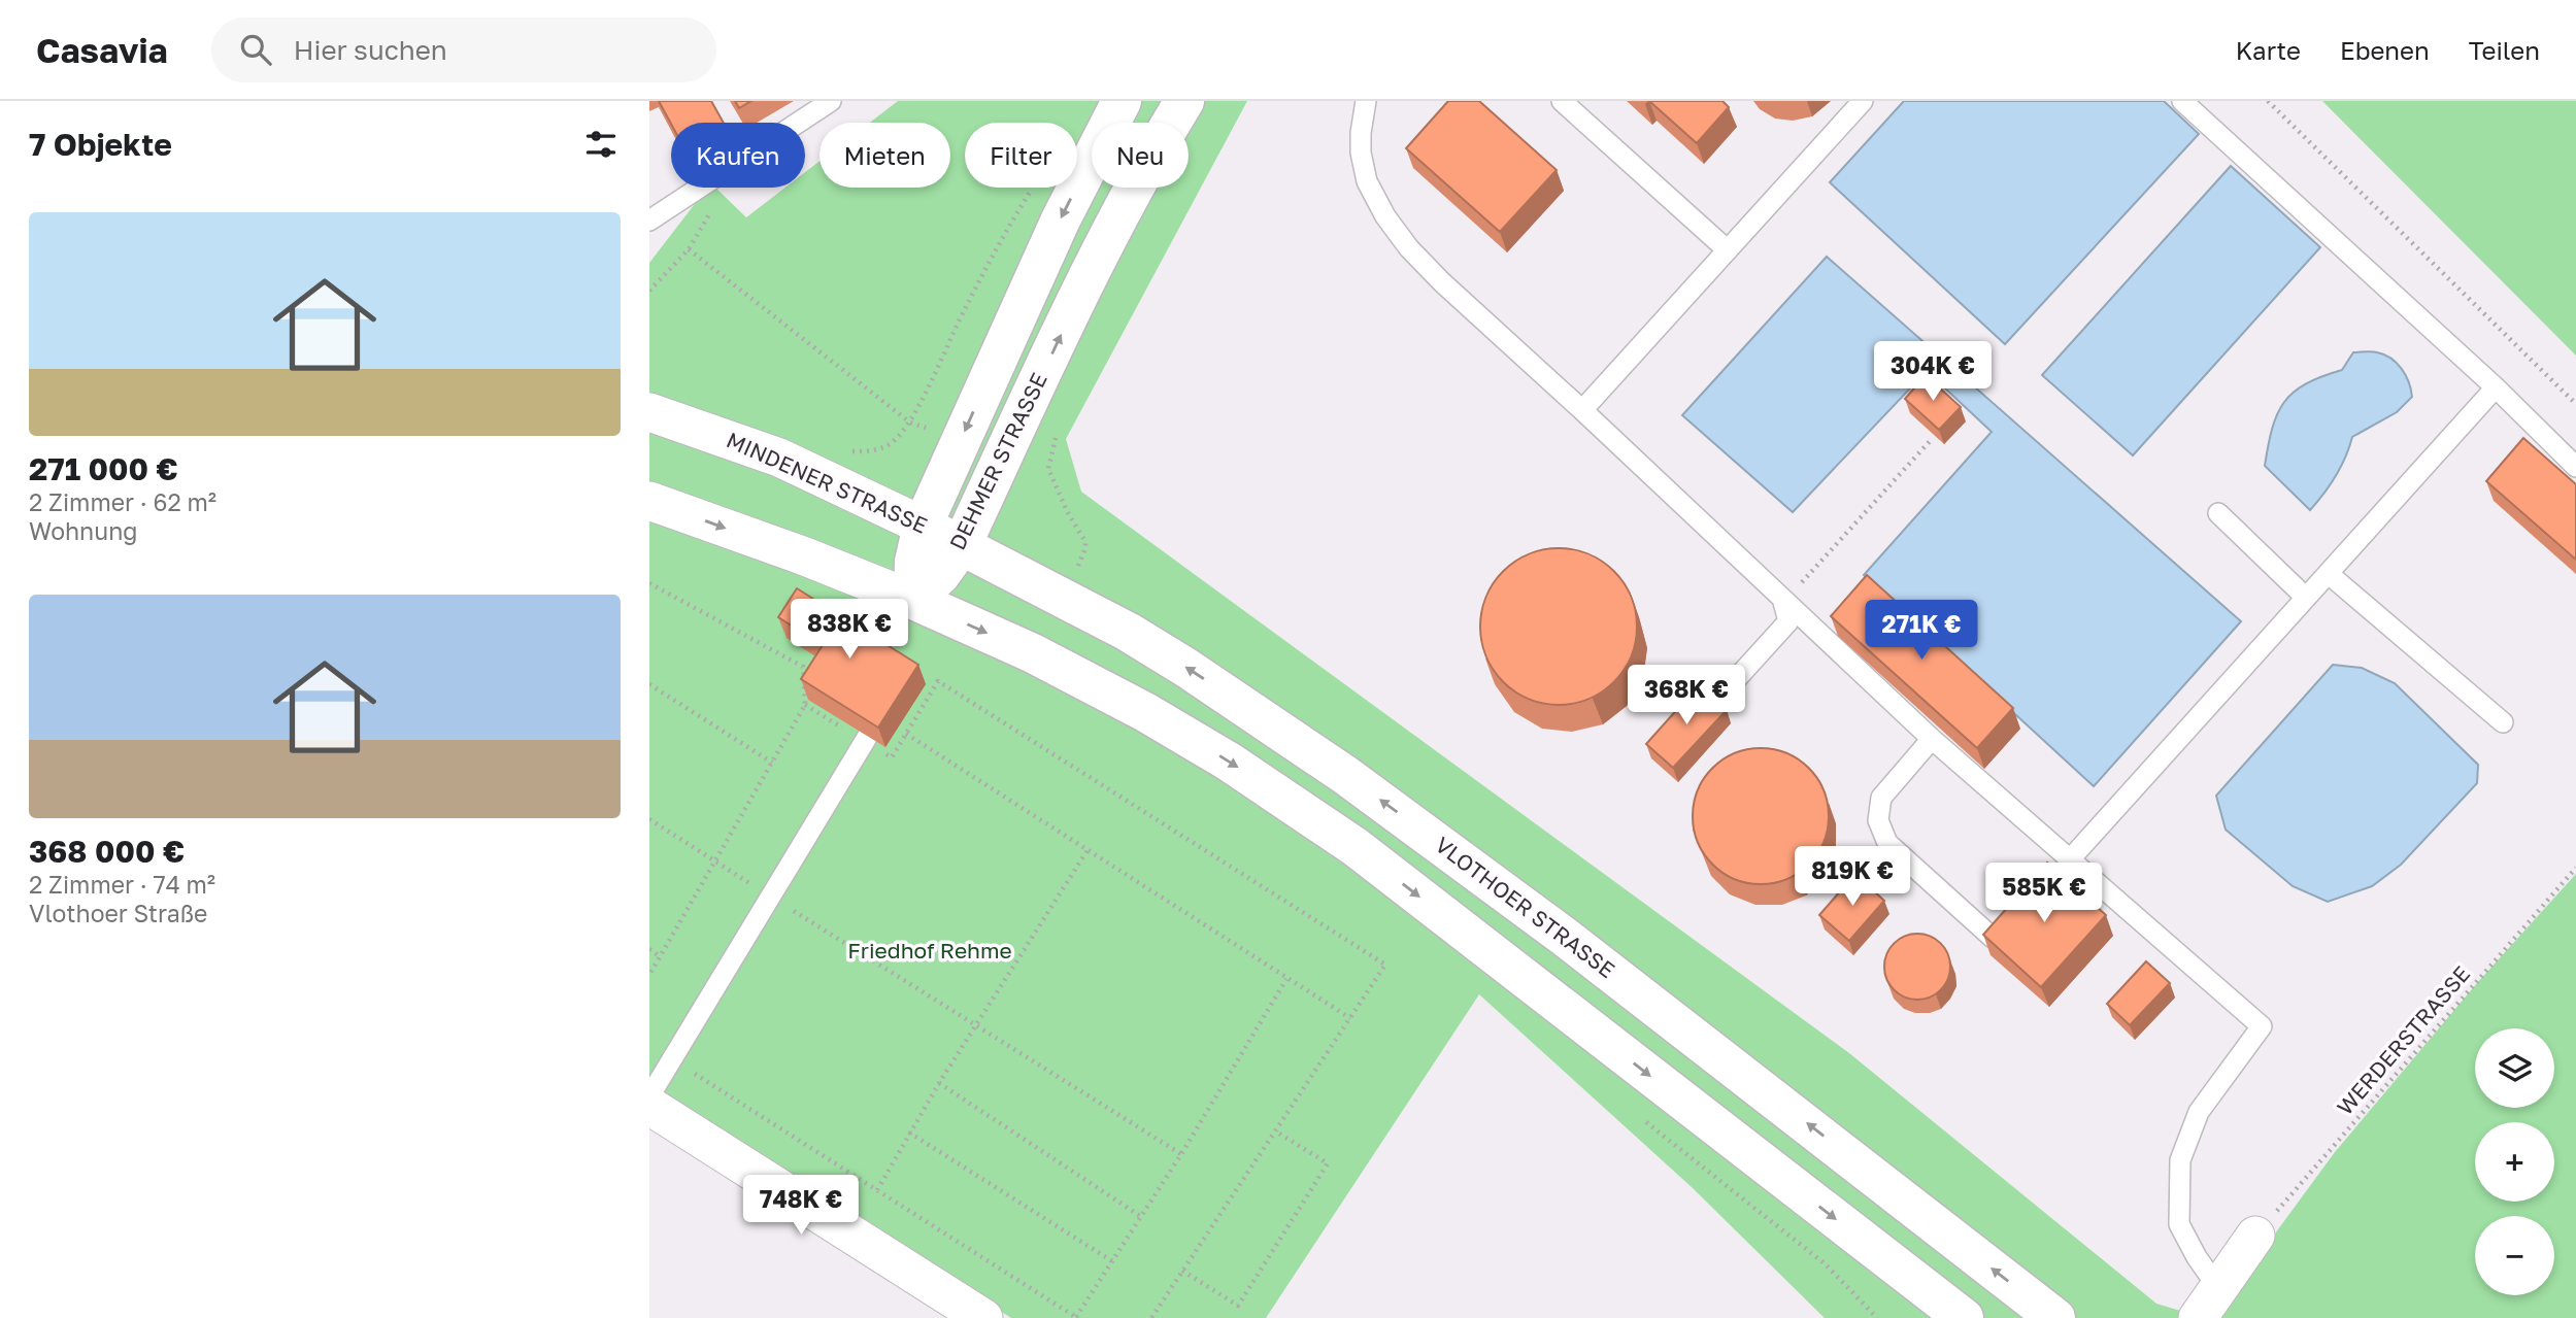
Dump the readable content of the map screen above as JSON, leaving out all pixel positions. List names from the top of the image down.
{
  "streets": {
    "main road": ["DEHMER STRASSE", "MINDENER STRASSE", "VLOTHOER STRASSE"],
    "path": ["WERDERSTRASSE"]
  },
  "crossings": [
    ["DEHMER STRASSE", "MINDENER STRASSE"],
    ["DEHMER STRASSE", "VLOTHOER STRASSE"],
    ["MINDENER STRASSE", "VLOTHOER STRASSE"]
  ],
  "parks": ["Friedhof Rehme"],
  "page": {
    "header": "Casavia",
    "search": "Hier suchen",
    "nav": ["Karte", "Ebenen", "Teilen"],
    "heading": "7 Objekte",
    "chip": [
      "Kaufen",
      "Mieten",
      "Filter",
      "Neu"
    ],
    "list": [
      {
        "name": "271 000 €",
        "note": "2 Zimmer · 62 m² · Wohnung"
      },
      {
        "name": "368 000 €",
        "note": "2 Zimmer · 74 m² · Vlothoer Straße"
      }
    ],
    "price": [
      "304K €",
      "838K €",
      "271K €",
      "368K €",
      "819K €",
      "585K €",
      "748K €"
    ],
    "map_buttons": ["+", "−"]
  }
}
